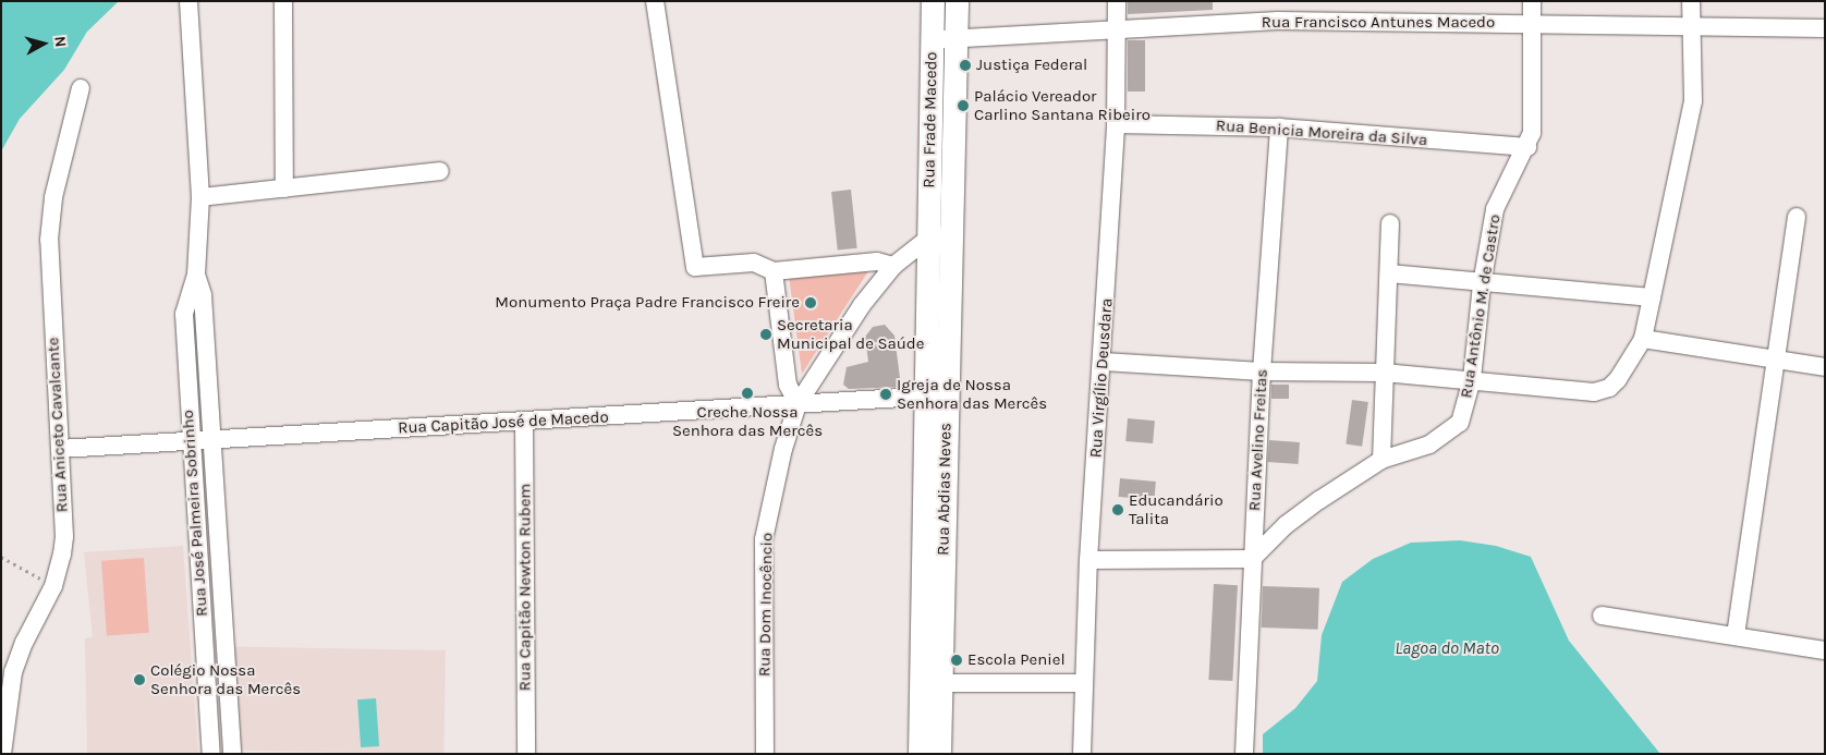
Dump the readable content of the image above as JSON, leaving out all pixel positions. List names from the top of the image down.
{
  "streets": {
    "main road": ["Rua Frade Macedo", "Rua Abdias Neves"],
    "street": [
      "Rua Francisco Antunes Macedo",
      "Rua Benicia Moreira da Silva",
      "Rua Antônio M. de Castro",
      "Rua Virgílio Deusdara",
      "Rua Capitão José de Macedo",
      "Rua Aniceto Cavalcante",
      "Rua Avelino Freitas",
      "Rua José Palmeira Sobrinho",
      "Rua Capitão Newton Rubem",
      "Rua Dom Inocêncio"
    ]
  },
  "crossings": [
    ["Rua Francisco Antunes Macedo", "Rua Frade Macedo"],
    ["Rua Francisco Antunes Macedo", "Rua Antônio M. de Castro"],
    ["Rua Francisco Antunes Macedo", "Rua Virgílio Deusdara"],
    ["Rua Frade Macedo", "Rua Abdias Neves"],
    ["Rua Frade Macedo", "Rua Dom Inocêncio"],
    ["Rua Benicia Moreira da Silva", "Rua Antônio M. de Castro"],
    ["Rua Benicia Moreira da Silva", "Rua Virgílio Deusdara"],
    ["Rua Benicia Moreira da Silva", "Rua Avelino Freitas"],
    ["Rua Capitão José de Macedo", "Rua Aniceto Cavalcante"],
    ["Rua Capitão José de Macedo", "Rua Abdias Neves"],
    ["Rua Capitão José de Macedo", "Rua José Palmeira Sobrinho"],
    ["Rua Capitão José de Macedo", "Rua Capitão Newton Rubem"],
    ["Rua Capitão José de Macedo", "Rua Dom Inocêncio"],
    ["Rua Abdias Neves", "Rua Dom Inocêncio"]
  ],
  "water": ["Lagoa do Mato"],
  "places": [
    "Justiça Federal",
    "Palácio Vereador Carlino Santana Ribeiro",
    "Monumento Praça Padre Francisco Freire",
    "Secretaria Municipal de Saúde",
    "Creche Nossa Senhora das Mercês",
    "Igreja de Nossa Senhora das Mercês",
    "Educandário Talita",
    "Escola Peniel",
    "Colégio Nossa Senhora das Mercês"
  ],
  "north": "right"
}
